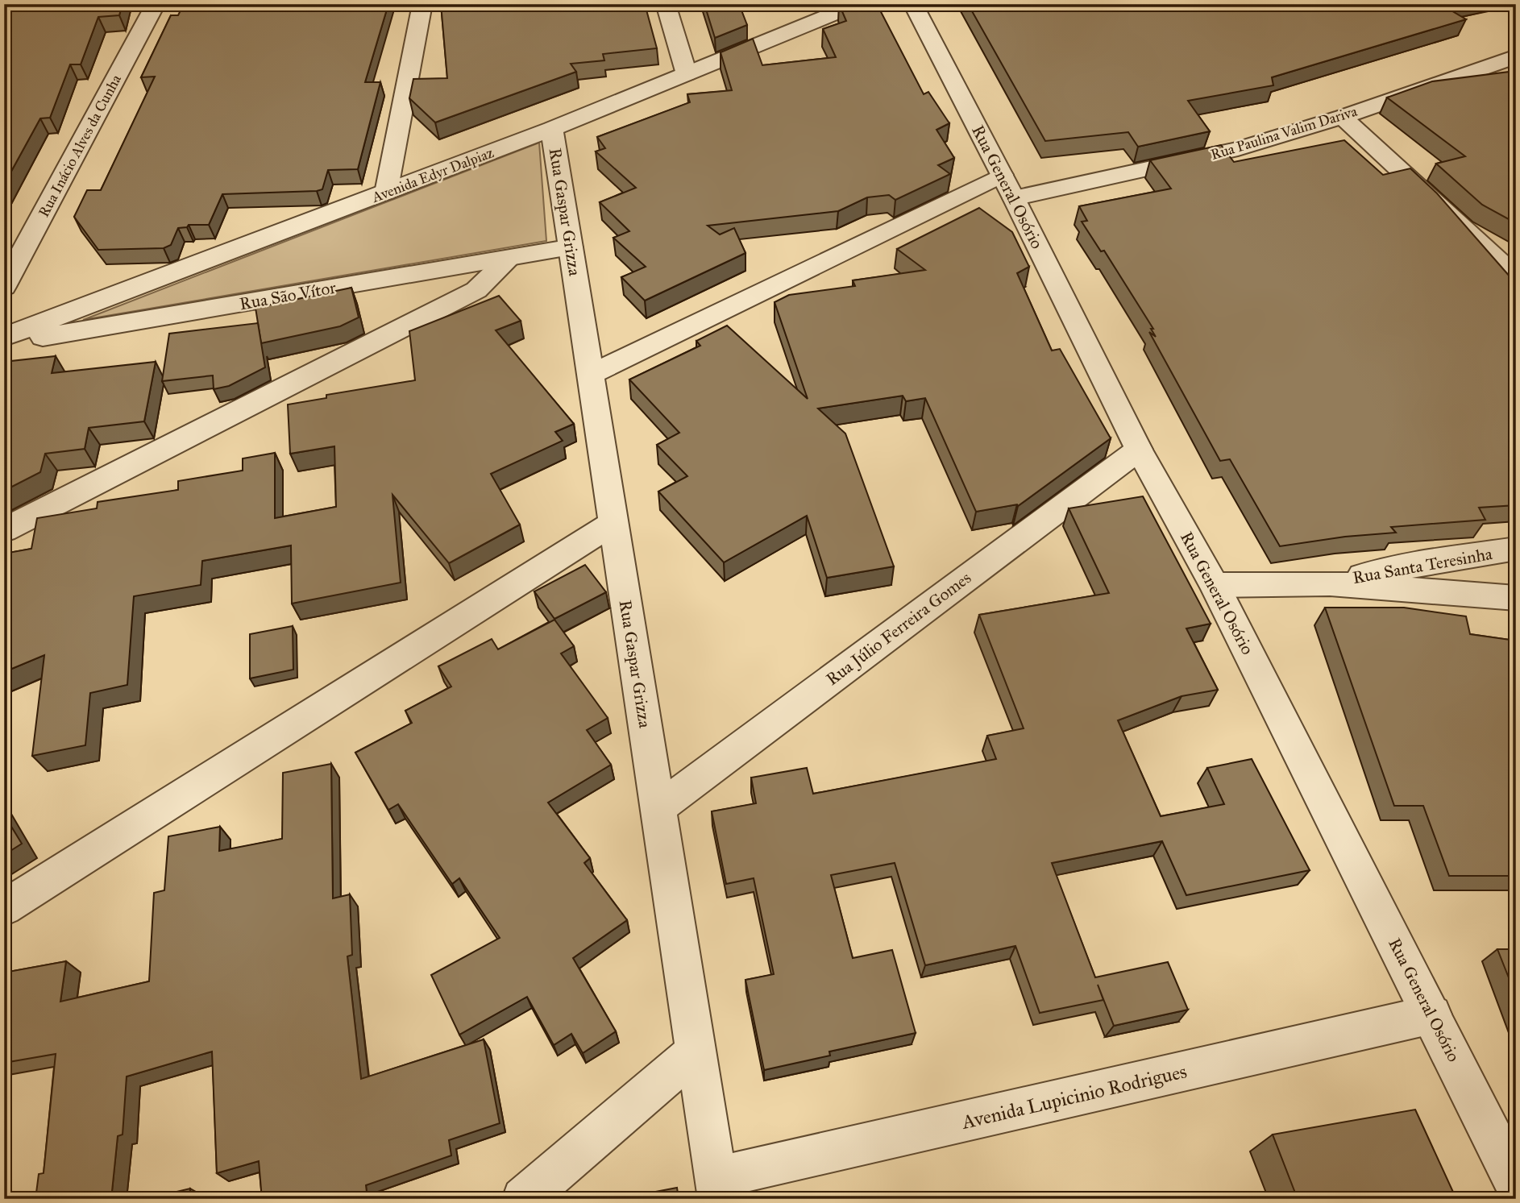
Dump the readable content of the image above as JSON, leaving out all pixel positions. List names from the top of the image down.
{
  "streets": {
    "street": [
      "Rua Paulina Valim Dariva",
      "Rua Inácio Alves da Cunha",
      "Avenida Edyr Dalpiaz",
      "Rua General Osório",
      "Rua Gaspar Grizza",
      "Rua São Vítor",
      "Rua Santa Teresinha",
      "Rua Júlio Ferreira Gomes",
      "Avenida Lupicinio Rodrigues"
    ]
  },
  "crossings": [
    ["Rua Paulina Valim Dariva", "Rua General Osório"],
    ["Rua Paulina Valim Dariva", "Rua Gaspar Grizza"],
    ["Avenida Edyr Dalpiaz", "Rua Gaspar Grizza"],
    ["Rua General Osório", "Rua Júlio Ferreira Gomes"],
    ["Rua General Osório", "Avenida Lupicinio Rodrigues"],
    ["Rua Gaspar Grizza", "Rua São Vítor"],
    ["Rua Gaspar Grizza", "Rua Júlio Ferreira Gomes"],
    ["Rua Gaspar Grizza", "Avenida Lupicinio Rodrigues"]
  ]
}
